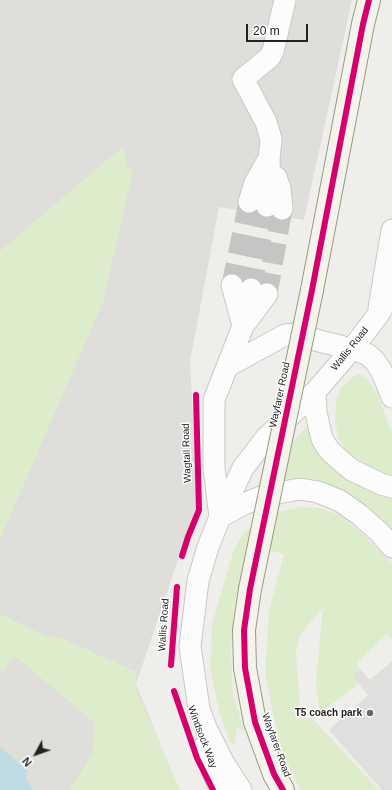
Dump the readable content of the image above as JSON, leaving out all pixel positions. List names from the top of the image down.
{
  "streets": {
    "street": ["Wallis Road", "Wayfarer Road"],
    "cycle path": ["Wagtail Road", "Windsock Way"]
  },
  "places": ["T5 coach park"],
  "scale_bar": "20 m",
  "north": "bottom left"
}
